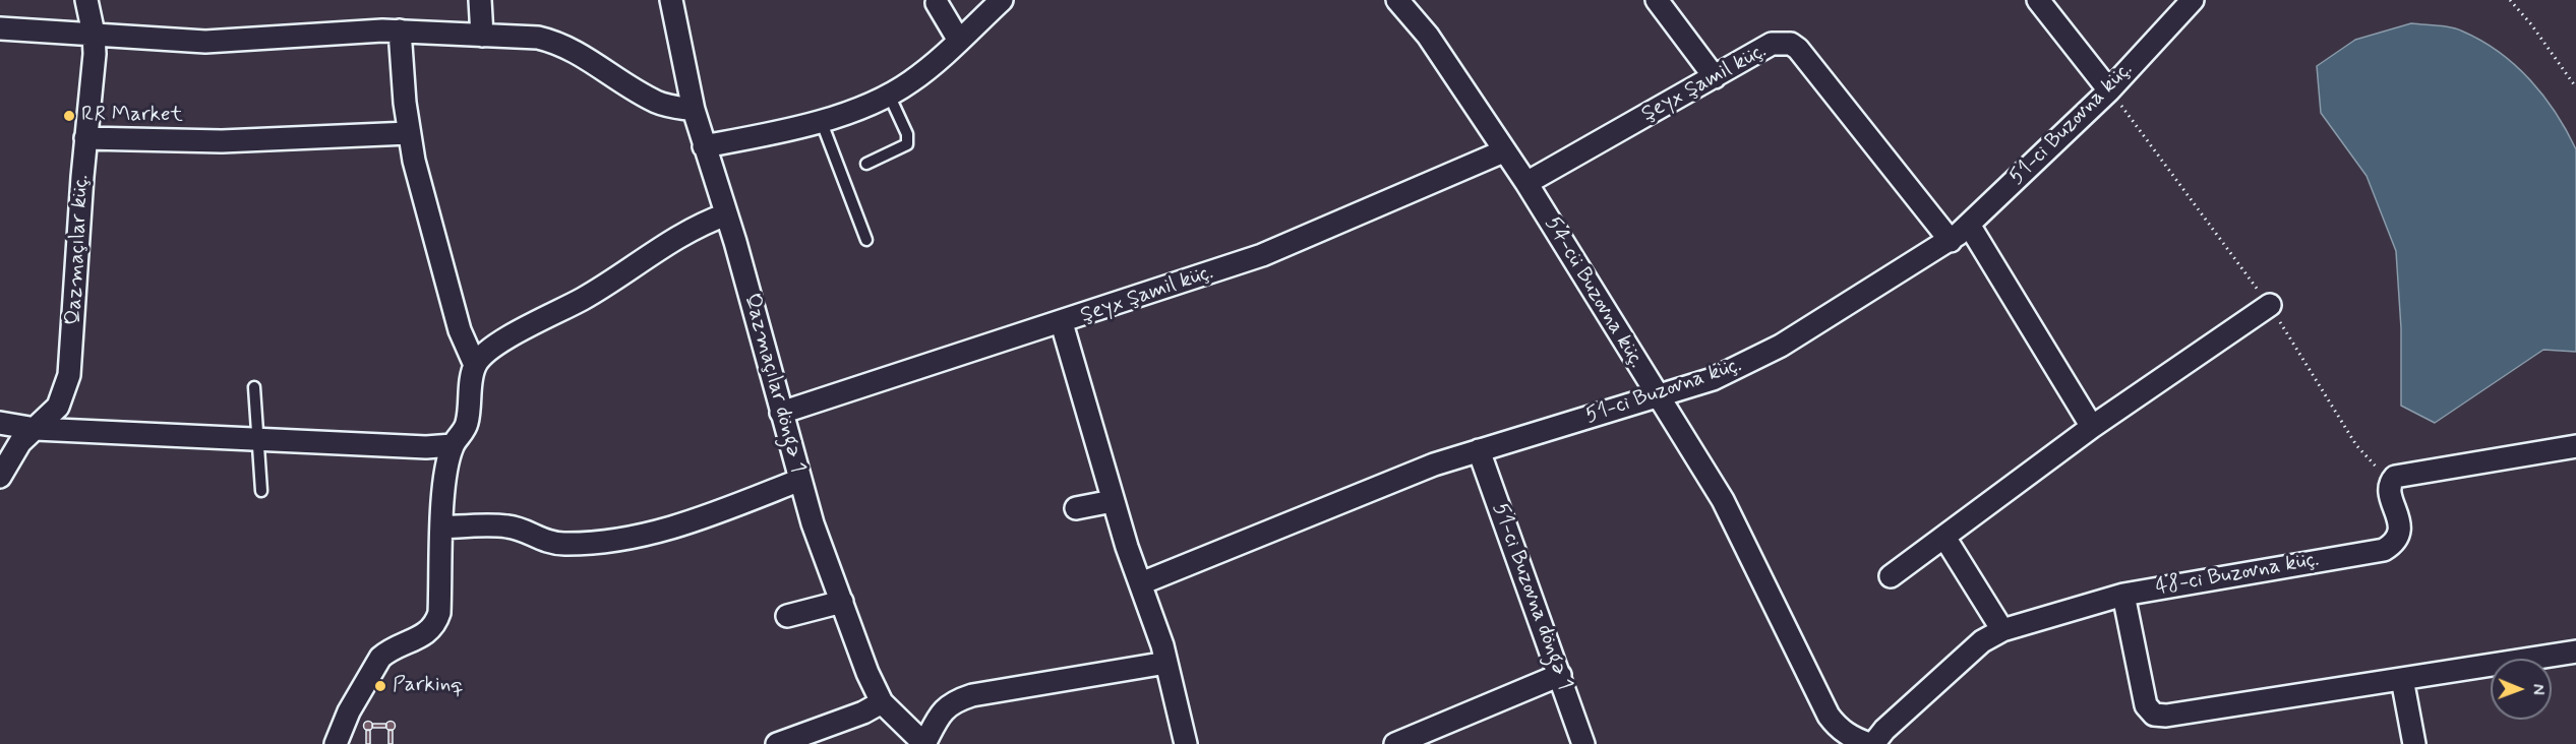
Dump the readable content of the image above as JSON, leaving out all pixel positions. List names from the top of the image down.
{
  "streets": {
    "street": [
      "Şeyx Şamil küç.",
      "51-ci Buzovna küç.",
      "Qazmaçılar küç.",
      "54-cü Buzovna küç.",
      "Qazmaçılar döngə 1",
      "48-ci Buzovna küç.",
      "51-ci Buzovna döngə 1"
    ]
  },
  "crossings": [
    ["Şeyx Şamil küç.", "51-ci Buzovna küç."],
    ["Şeyx Şamil küç.", "54-cü Buzovna küç."],
    ["Şeyx Şamil küç.", "Qazmaçılar döngə 1"],
    ["51-ci Buzovna küç.", "54-cü Buzovna küç."],
    ["51-ci Buzovna küç.", "51-ci Buzovna döngə 1"],
    ["54-cü Buzovna küç.", "48-ci Buzovna küç."]
  ],
  "places": ["RR Market", "Parkinq"],
  "north": "right"
}
